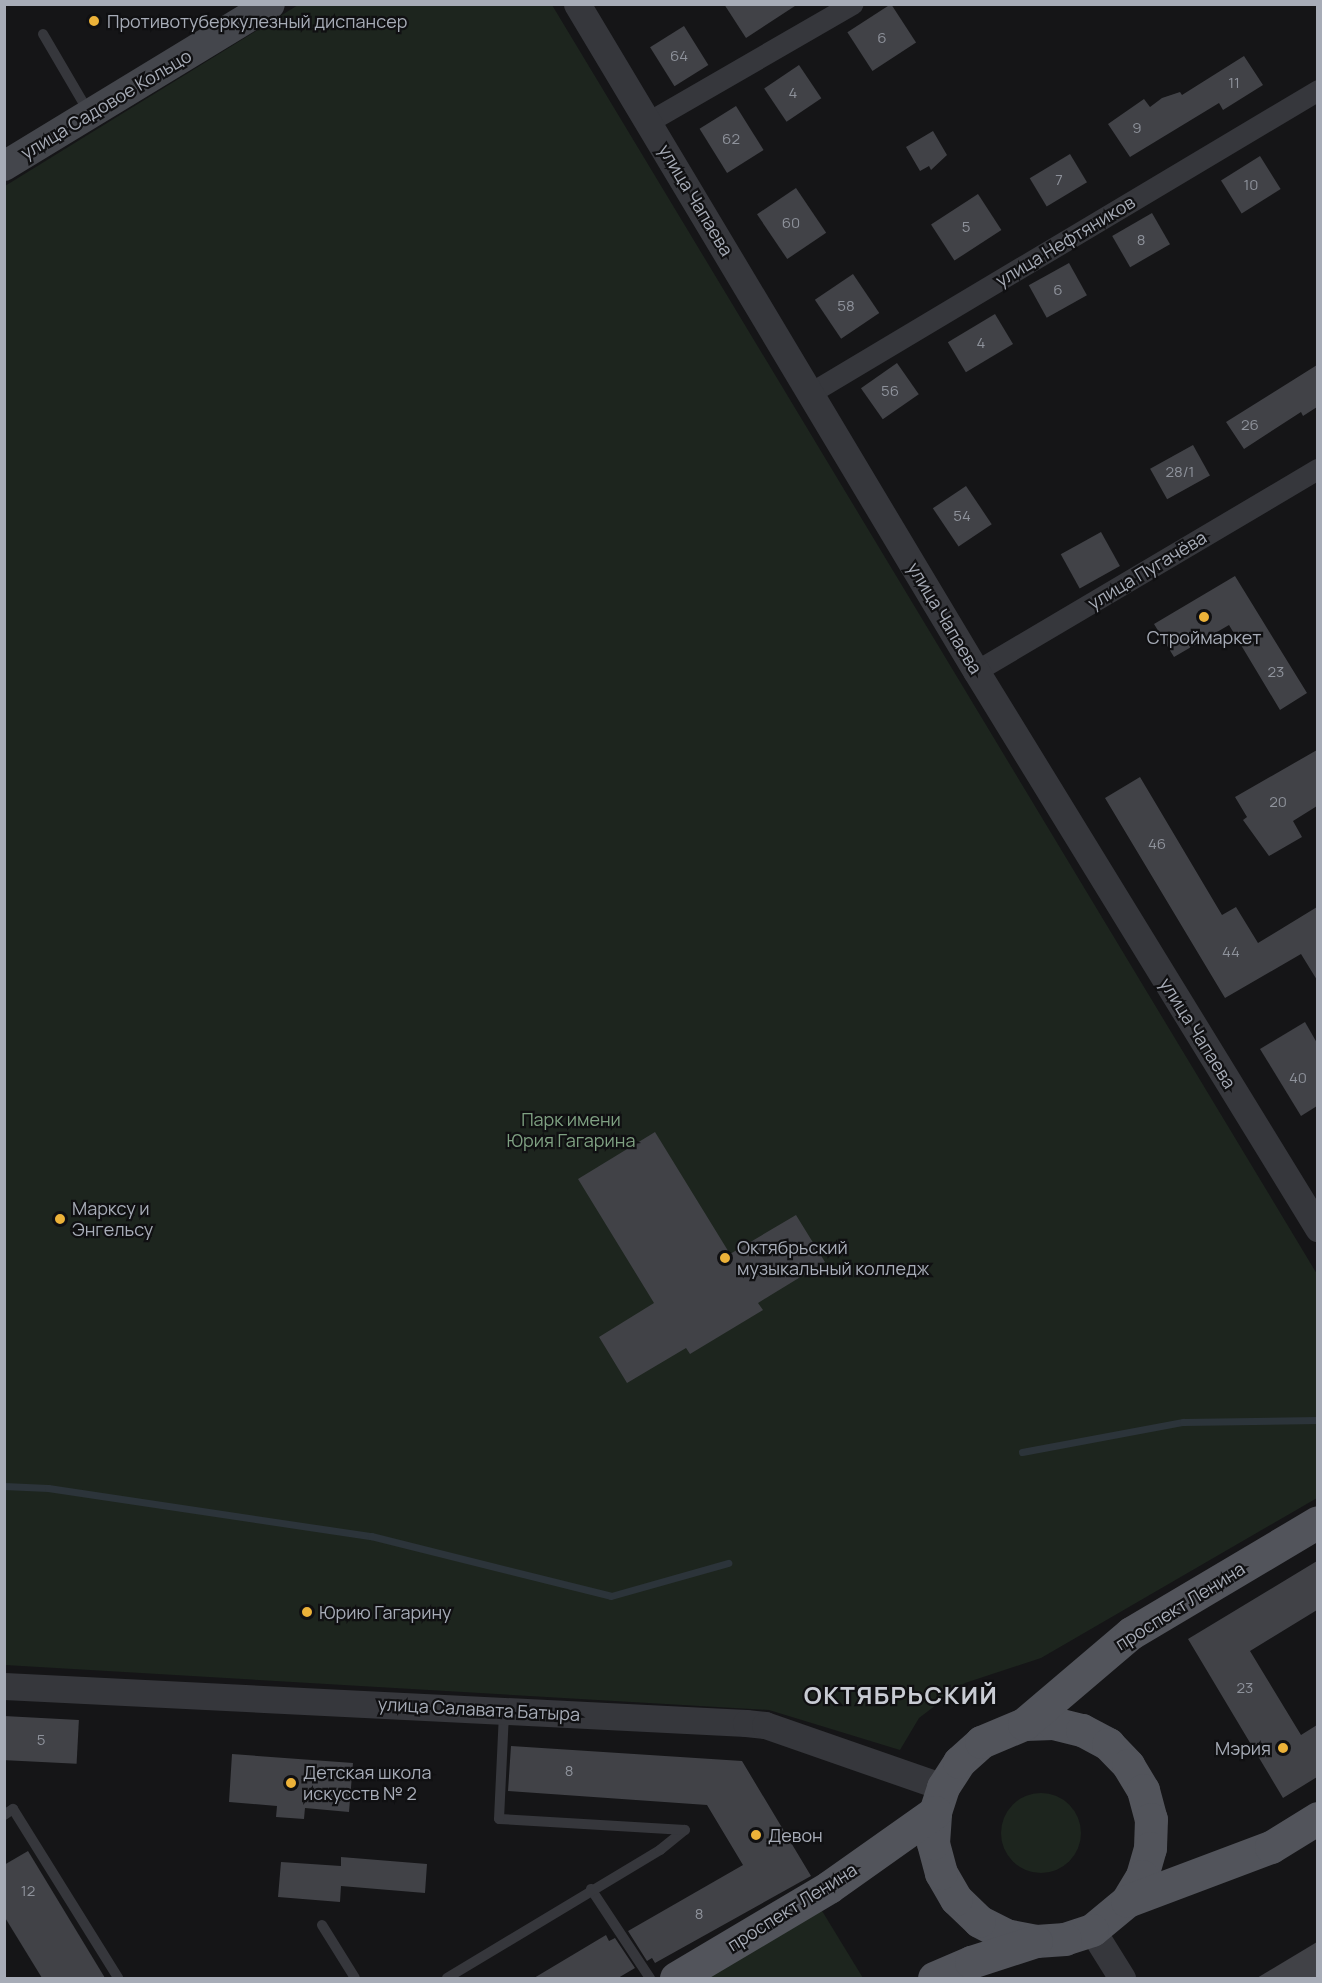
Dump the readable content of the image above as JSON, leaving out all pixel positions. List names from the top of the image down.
{
  "streets": {
    "main road": ["улица Садовое Кольцо", "проспект Ленина"],
    "street": [
      "улица Чапаева",
      "улица Нефтяников",
      "улица Пугачёва",
      "улица Салавата Батыра"
    ]
  },
  "crossings": [
    ["улица Чапаева", "улица Нефтяников"],
    ["улица Чапаева", "улица Пугачёва"],
    ["проспект Ленина", "улица Салавата Батыра"]
  ],
  "districts": ["ОКТЯБРЬСКИЙ"],
  "parks": ["Парк имени Юрия Гагарина"],
  "places": [
    "Противотуберкулезный диспансер",
    "Строймаркет",
    "Марксу и Энгельсу",
    "Октябрьский музыкальный колледж",
    "Юрию Гагарину",
    "Мэрия",
    "Детская школа искусств № 2",
    "Девон"
  ],
  "house_numbers": [
    "6",
    "64",
    "11",
    "4",
    "9",
    "62",
    "7",
    "10",
    "60",
    "5",
    "8",
    "6",
    "58",
    "4",
    "56",
    "26",
    "28/1",
    "54",
    "23",
    "20",
    "46",
    "44",
    "40",
    "23",
    "5",
    "8",
    "12",
    "8"
  ]
}
